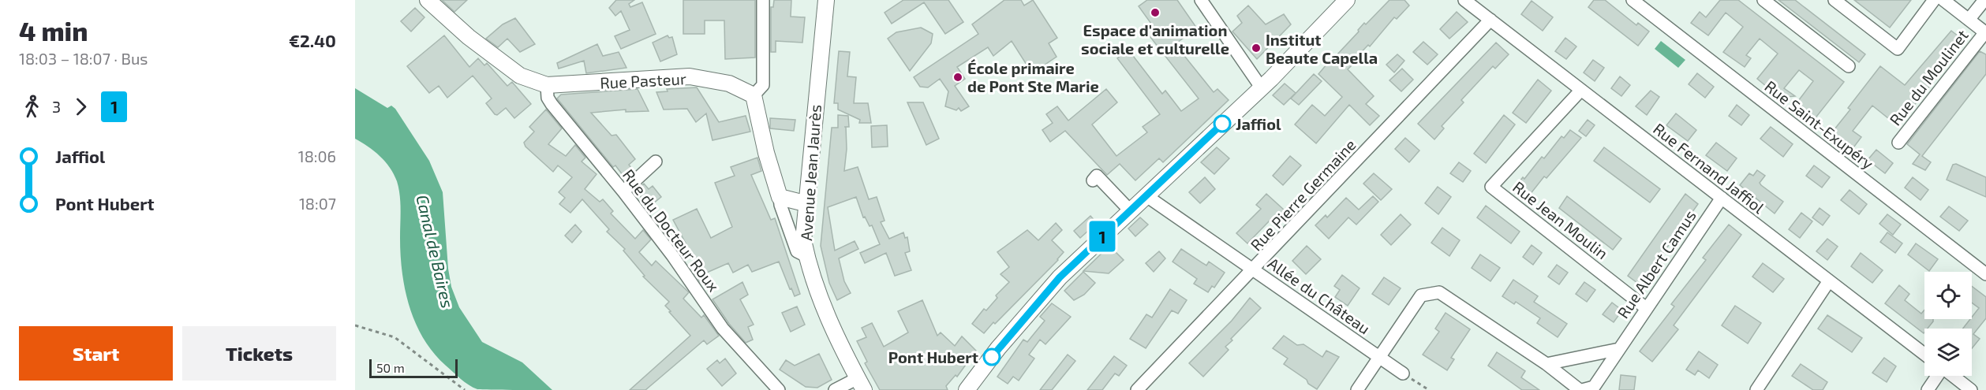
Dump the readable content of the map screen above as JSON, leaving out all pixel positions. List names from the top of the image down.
{
  "streets": {
    "main road": ["Rue Pasteur", "Avenue Jean Jaurès"],
    "street": [
      "Rue du Moulinet",
      "Rue Saint-Exupéry",
      "Rue Fernand Jaffiol",
      "Rue Pierre Germaine",
      "Rue Jean Moulin",
      "Rue du Docteur Roux",
      "Rue Albert Camus",
      "Allée du Château"
    ]
  },
  "crossings": [
    ["Rue Pasteur", "Rue du Docteur Roux"],
    ["Rue Fernand Jaffiol", "Rue Pierre Germaine"],
    ["Rue Fernand Jaffiol", "Rue Jean Moulin"],
    ["Rue Fernand Jaffiol", "Rue Albert Camus"],
    ["Rue Pierre Germaine", "Allée du Château"],
    ["Rue Jean Moulin", "Rue Albert Camus"]
  ],
  "water": ["Canal de Baires"],
  "places": [
    "Espace d'animation sociale et culturelle",
    "Institut Beaute Capella",
    "École primaire de Pont Ste Marie",
    "Jaffiol",
    "Pont Hubert"
  ],
  "lines": ["bus line 1"],
  "scale_bar": "50 m",
  "page": {
    "heading": ["4 min", "18:03 – 18:07 · Bus", "€2.40"],
    "on_map": "1",
    "legs": ["3", "1"],
    "list": [
      {
        "name": "Jaffiol",
        "value": "18:06"
      },
      {
        "name": "Pont Hubert",
        "value": "18:07"
      }
    ],
    "buttons": ["Start", "Tickets"],
    "scale": "50 m"
  }
}
